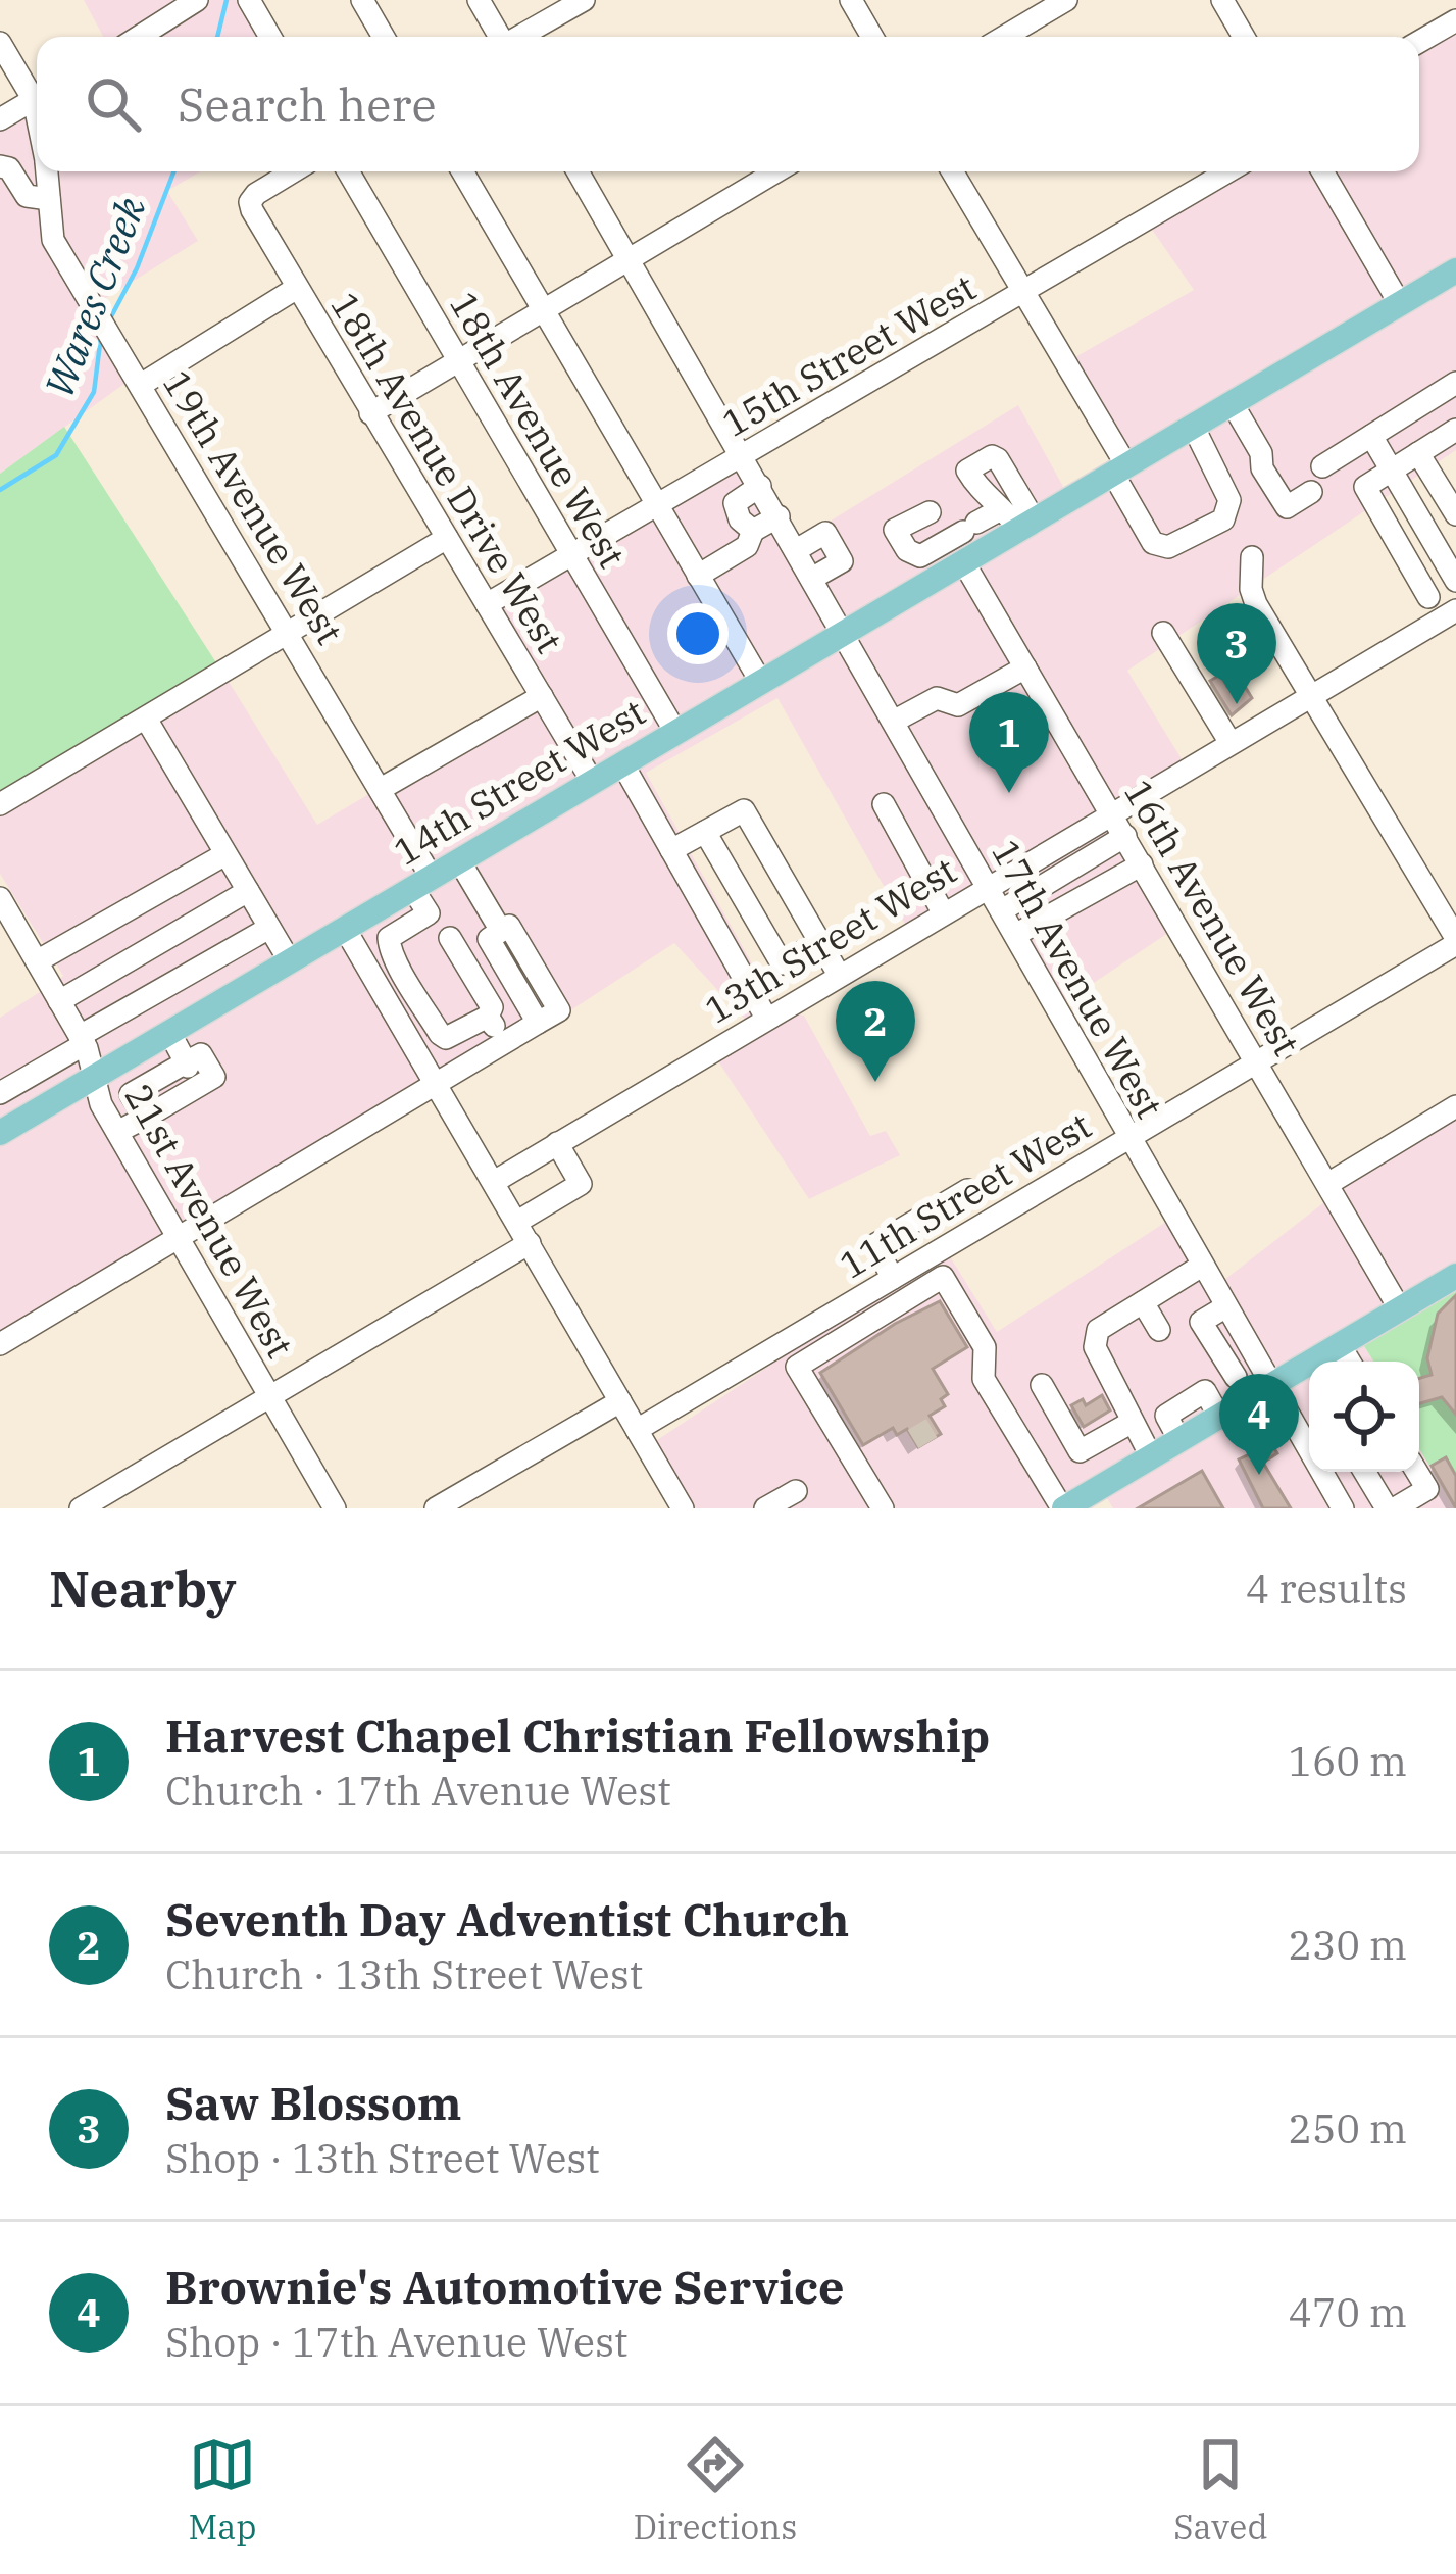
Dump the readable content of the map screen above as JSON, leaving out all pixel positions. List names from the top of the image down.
{
  "streets": {
    "main road": ["14th Street West"],
    "street": [
      "15th Street West",
      "18th Avenue West",
      "18th Avenue Drive West",
      "19th Avenue West",
      "16th Avenue West",
      "13th Street West",
      "17th Avenue West",
      "11th Street West",
      "21st Avenue West"
    ]
  },
  "crossings": [
    ["15th Street West", "18th Avenue West"],
    ["15th Street West", "18th Avenue Drive West"],
    ["15th Street West", "17th Avenue West"],
    ["18th Avenue West", "14th Street West"],
    ["18th Avenue Drive West", "14th Street West"],
    ["19th Avenue West", "14th Street West"],
    ["14th Street West", "16th Avenue West"],
    ["14th Street West", "17th Avenue West"],
    ["14th Street West", "21st Avenue West"],
    ["16th Avenue West", "13th Street West"],
    ["16th Avenue West", "11th Street West"],
    ["13th Street West", "17th Avenue West"],
    ["17th Avenue West", "11th Street West"]
  ],
  "water": ["Wares Creek"],
  "page": {
    "search": "Search here",
    "pins": [
      "3",
      "1",
      "2",
      "4"
    ],
    "heading": ["Nearby", "4 results"],
    "list": [
      {
        "mark": "1",
        "name": "Harvest Chapel Christian Fellowship",
        "note": "Church · 17th Avenue West",
        "value": "160 m"
      },
      {
        "mark": "2",
        "name": "Seventh Day Adventist Church",
        "note": "Church · 13th Street West",
        "value": "230 m"
      },
      {
        "mark": "3",
        "name": "Saw Blossom",
        "note": "Shop · 13th Street West",
        "value": "250 m"
      },
      {
        "mark": "4",
        "name": "Brownie's Automotive Service",
        "note": "Shop · 17th Avenue West",
        "value": "470 m"
      }
    ],
    "nav": ["Map", "Directions", "Saved"]
  }
}
